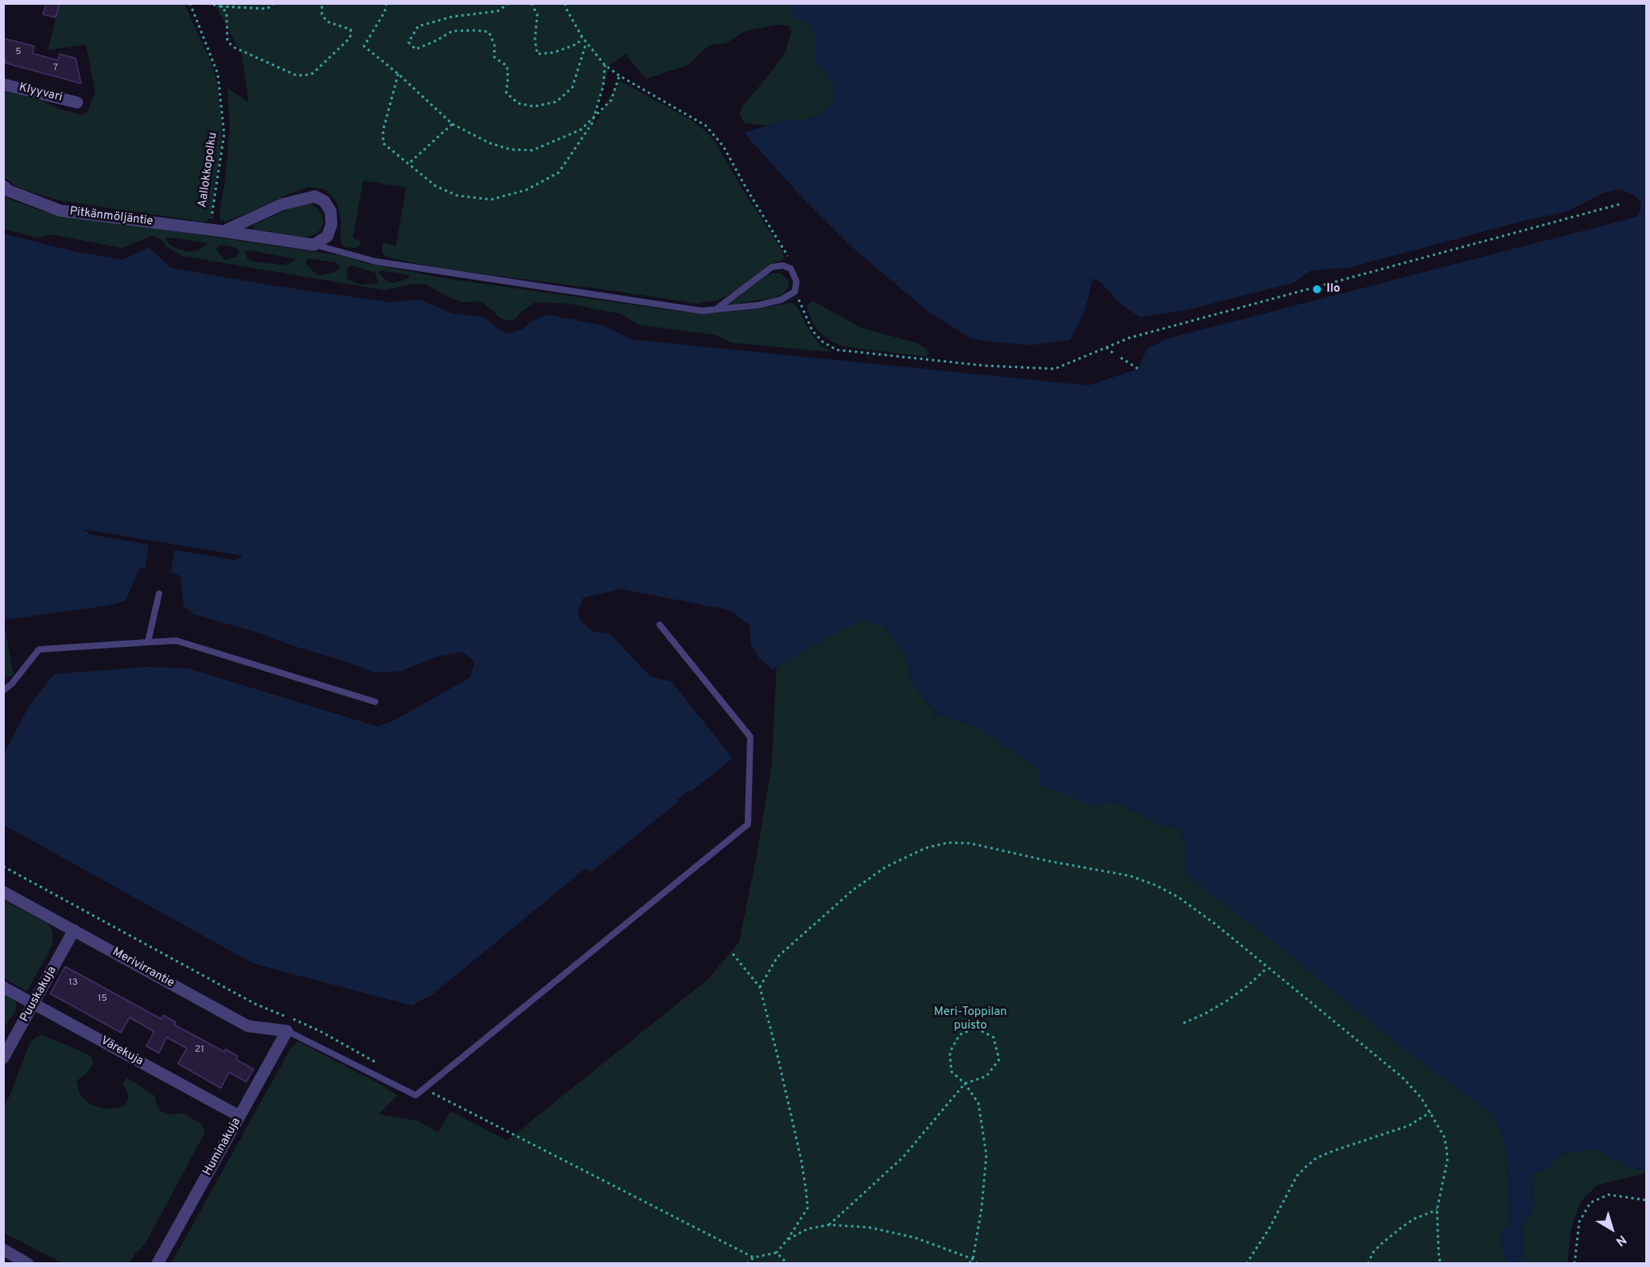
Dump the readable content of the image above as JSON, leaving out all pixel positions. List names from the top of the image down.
{
  "streets": {
    "street": [
      "Klyyvari",
      "Pitkänmöljäntie",
      "Merivirrantie",
      "Puuskakuja",
      "Värekuja",
      "Huminakuja"
    ],
    "path": ["Aallokkopolku"]
  },
  "crossings": [
    ["Aallokkopolku", "Pitkänmöljäntie"],
    ["Merivirrantie", "Puuskakuja"],
    ["Merivirrantie", "Huminakuja"],
    ["Puuskakuja", "Värekuja"],
    ["Värekuja", "Huminakuja"]
  ],
  "parks": ["Meri-Toppilan puisto"],
  "places": ["Ilo"],
  "house_numbers": [
    "5",
    "7",
    "13",
    "15",
    "21"
  ],
  "north": "bottom right"
}
